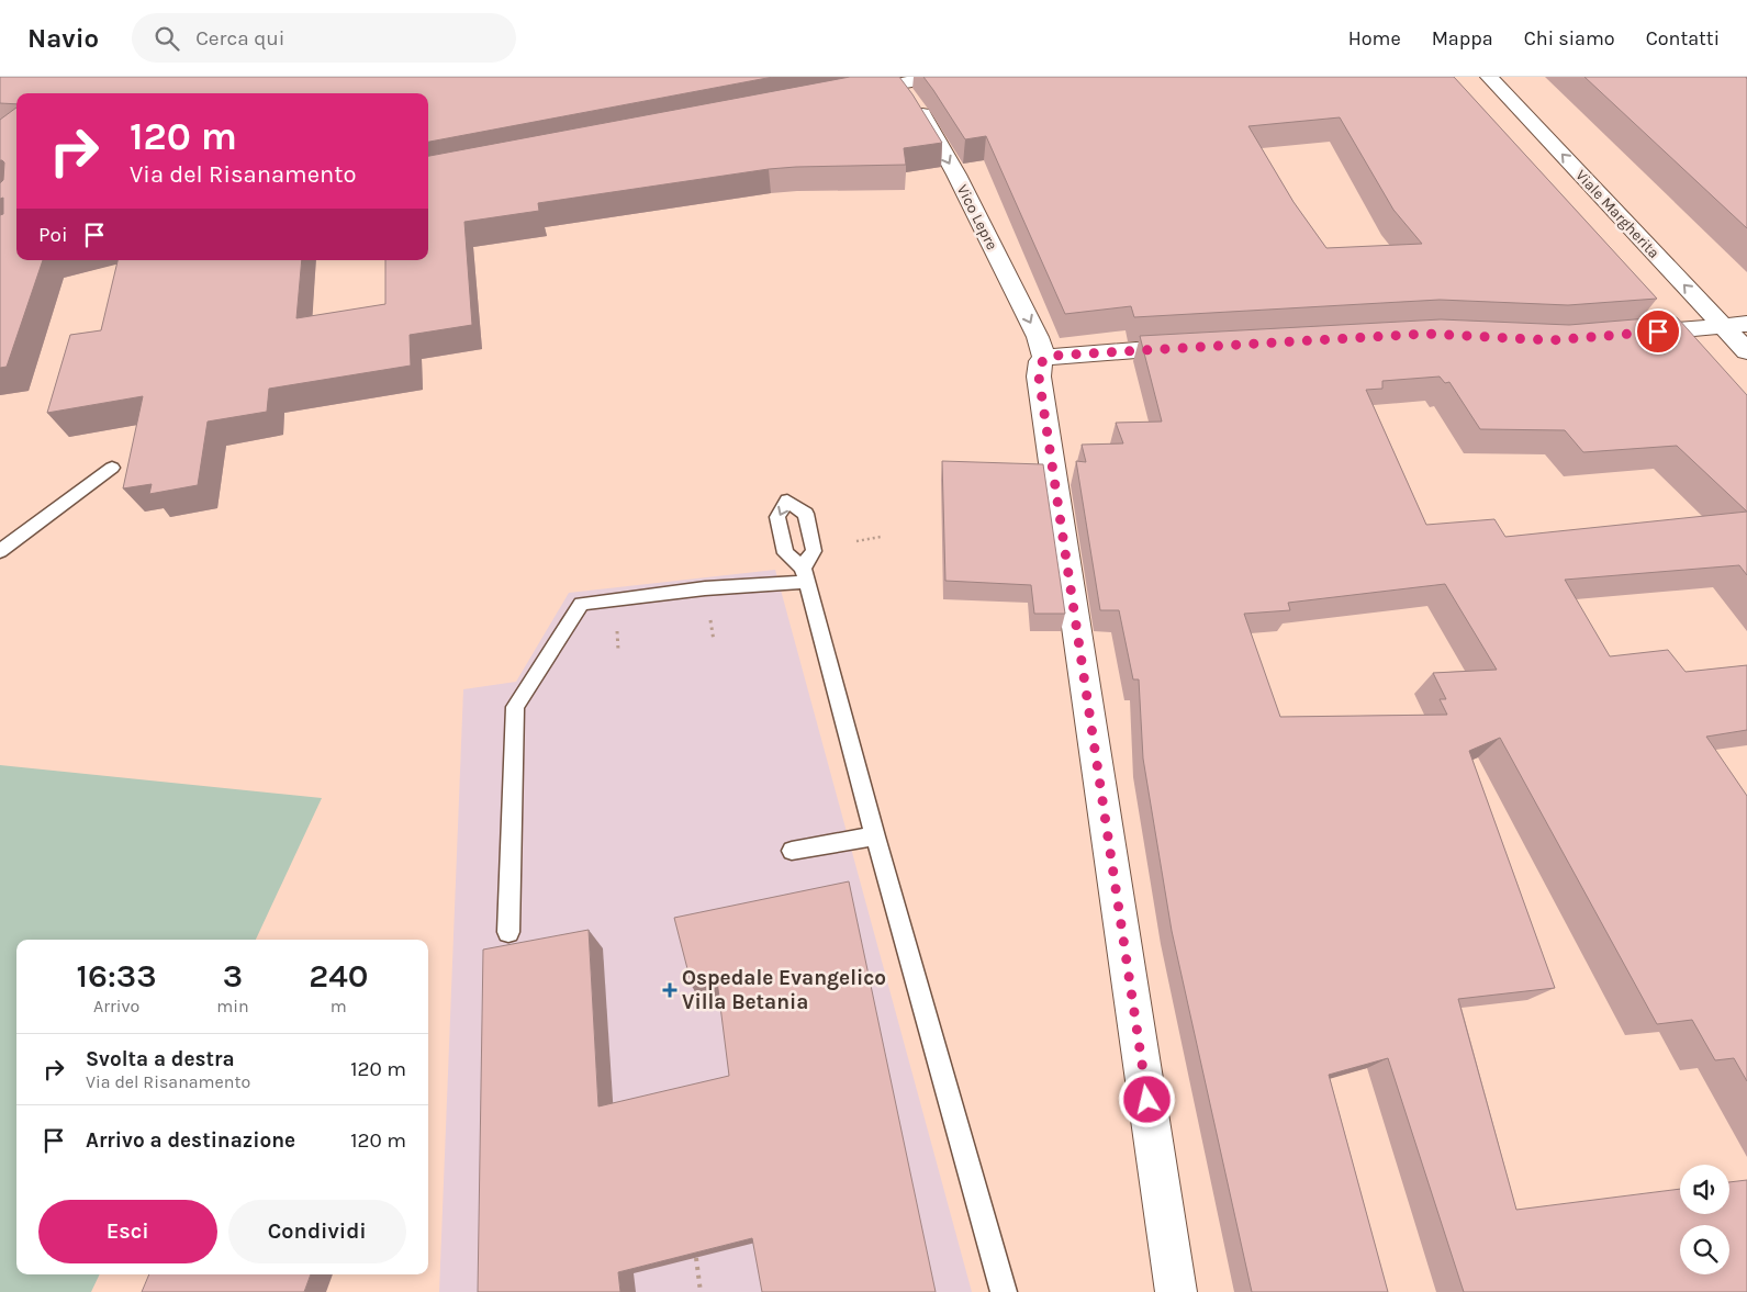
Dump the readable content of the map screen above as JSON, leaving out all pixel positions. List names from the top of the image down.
{
  "streets": {
    "street": ["Viale Margherita", "Vico Lepre"]
  },
  "one_way": ["Viale Margherita", "Vico Lepre"],
  "places": {
    "health": ["Ospedale Evangelico Villa Betania"]
  },
  "page": {
    "header": "Navio",
    "search": "Cerca qui",
    "nav": [
      "Home",
      "Mappa",
      "Chi siamo",
      "Contatti"
    ],
    "turn": ["120 m", "Via del Risanamento"],
    "then": "Poi",
    "eta": [
      "16:33",
      "Arrivo",
      "3",
      "min",
      "240",
      "m"
    ],
    "list": [
      {
        "name": "Svolta a destra",
        "note": "Via del Risanamento",
        "value": "120 m"
      },
      {
        "name": "Arrivo a destinazione",
        "value": "120 m"
      }
    ],
    "buttons": ["Esci", "Condividi"]
  }
}
